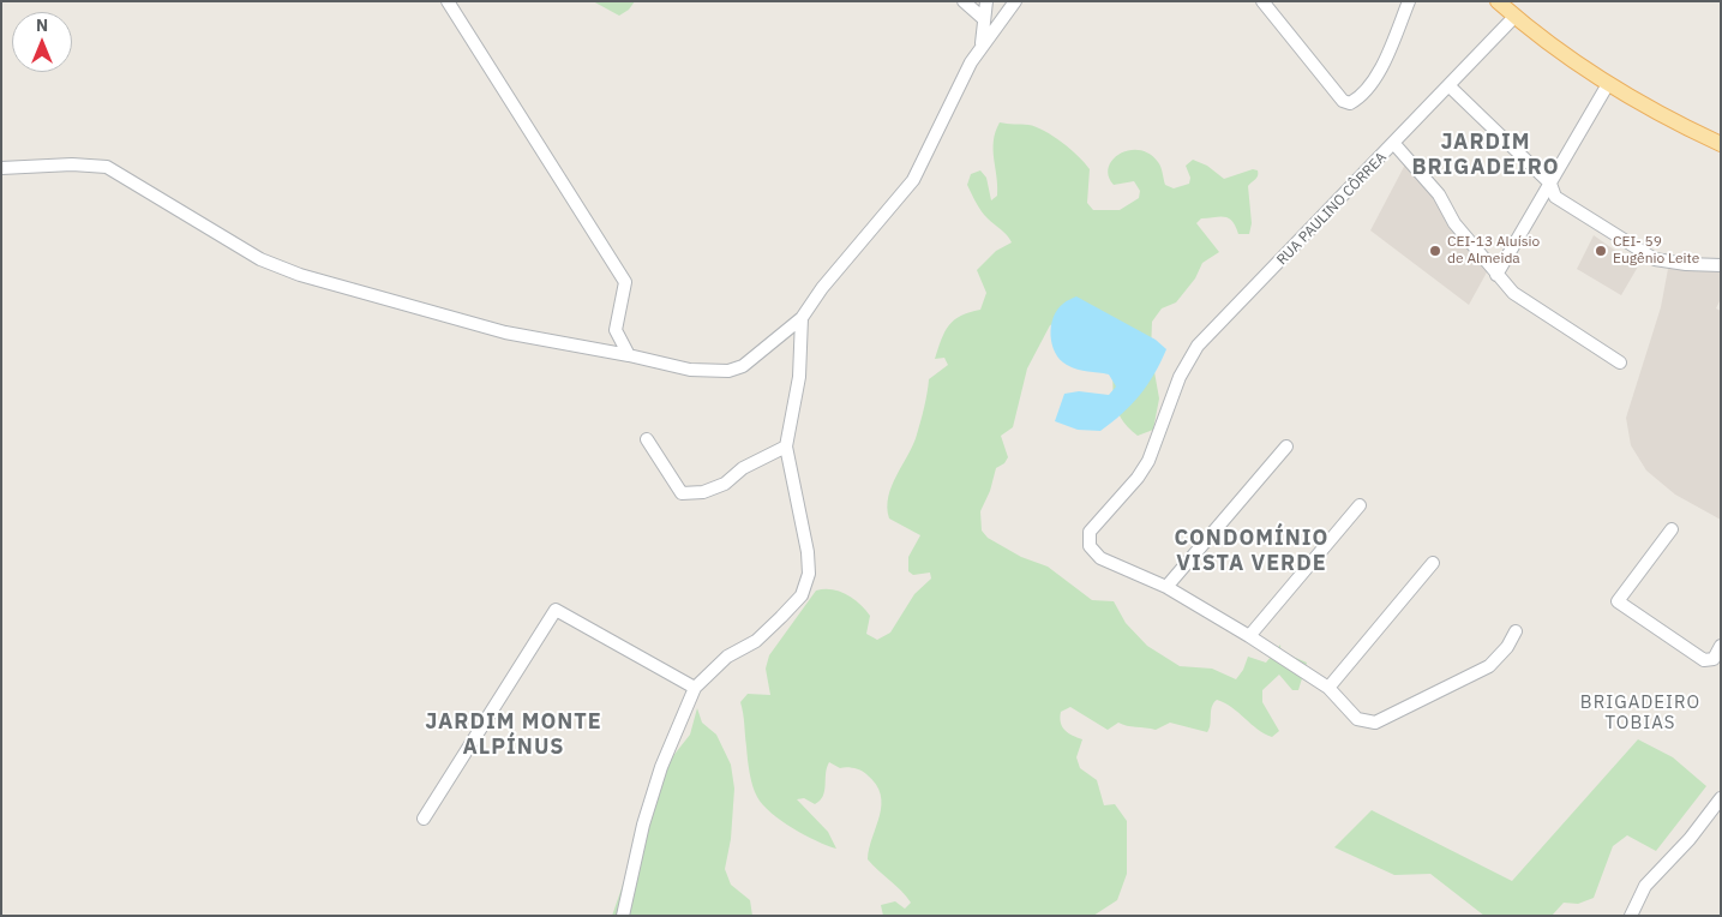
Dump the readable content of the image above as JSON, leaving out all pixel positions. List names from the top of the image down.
{
  "streets": {
    "street": ["RUA PAULINO CÔRREA"]
  },
  "districts": [
    "JARDIM BRIGADEIRO",
    "CONDOMÍNIO VISTA VERDE",
    "BRIGADEIRO TOBIAS",
    "JARDIM MONTE ALPÍNUS"
  ],
  "places": ["CEI-13 Aluísio de Almeida", "CEI- 59 Eugênio Leite"],
  "north": "top"
}
